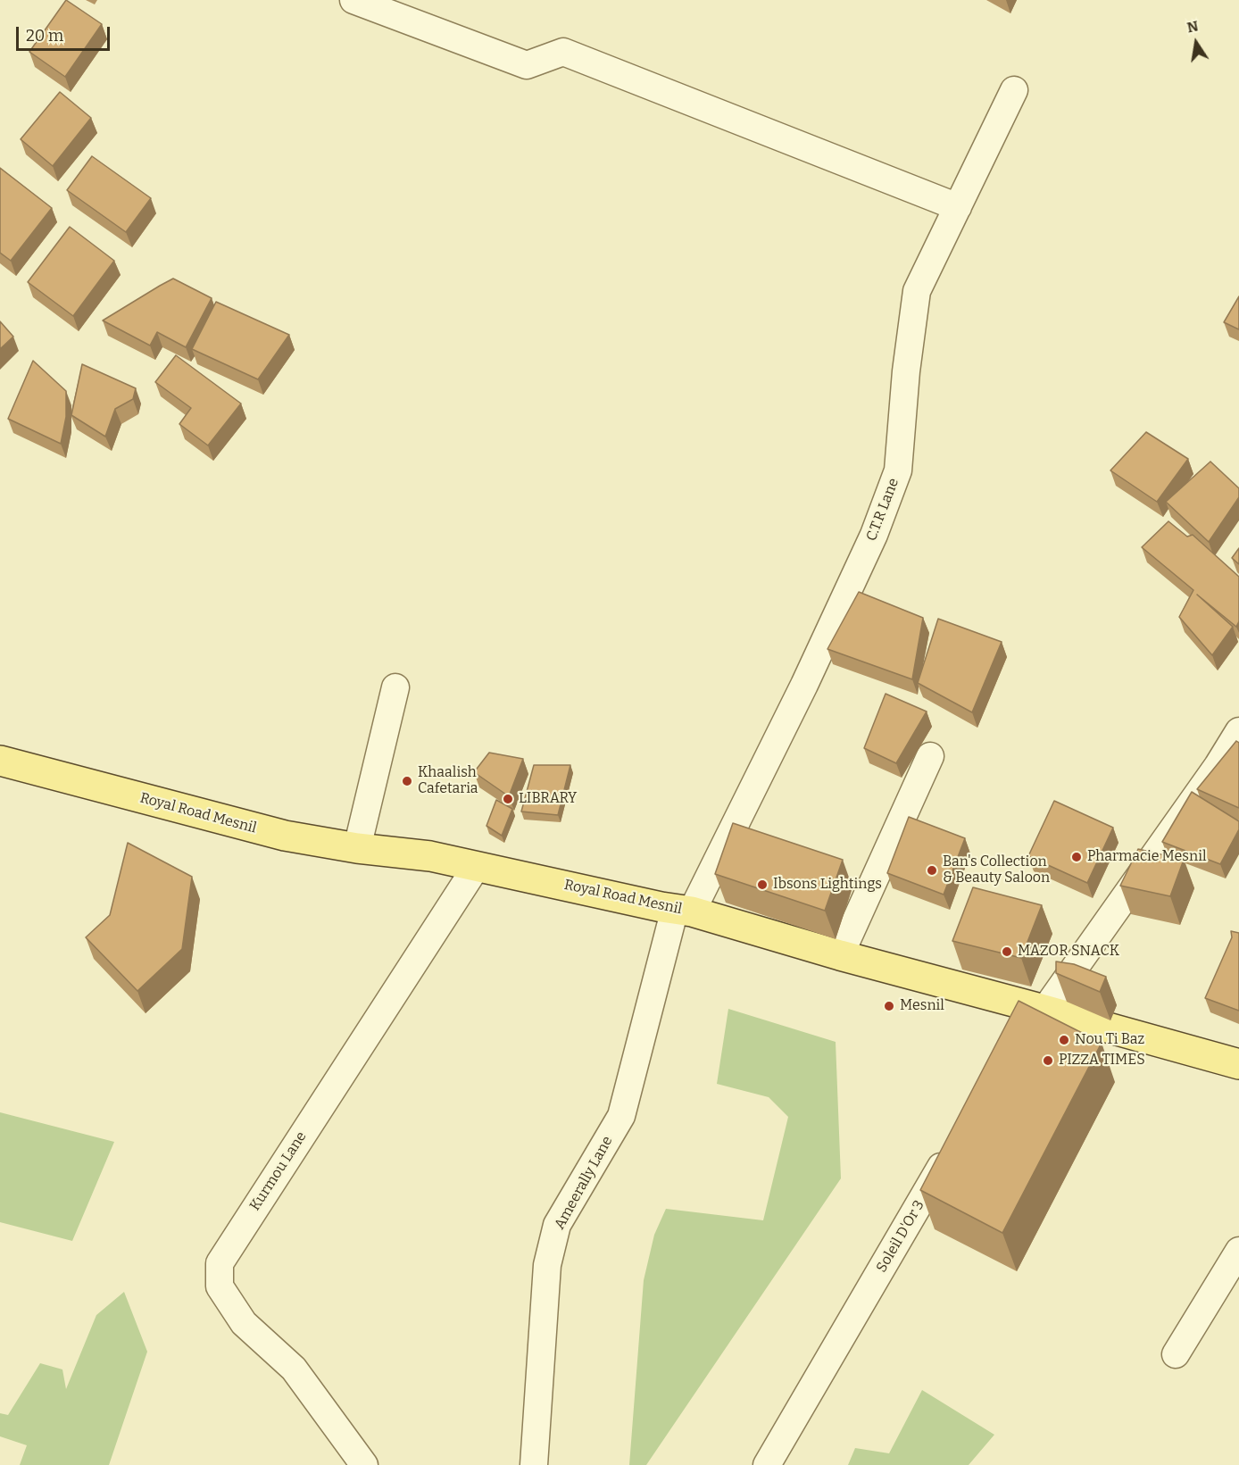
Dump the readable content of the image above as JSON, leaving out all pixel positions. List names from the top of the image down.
{
  "streets": {
    "main road": ["Royal Road Mesnil"],
    "street": [
      "C.T.R Lane",
      "Kurmou Lane",
      "Ameerally Lane",
      "Soleil D'Or 3"
    ]
  },
  "crossings": [
    ["C.T.R Lane", "Royal Road Mesnil"],
    ["C.T.R Lane", "Ameerally Lane"],
    ["Royal Road Mesnil", "Kurmou Lane"],
    ["Royal Road Mesnil", "Ameerally Lane"]
  ],
  "places": [
    "Khaalish Cafetaria",
    "LIBRARY",
    "Pharmacie Mesnil",
    "Ban's Collection & Beauty Saloon",
    "Ibsons Lightings",
    "MAZOR SNACK",
    "Mesnil",
    "Nou Ti Baz",
    "PIZZA TIMES"
  ],
  "scale_bar": "20 m",
  "north": "top"
}
